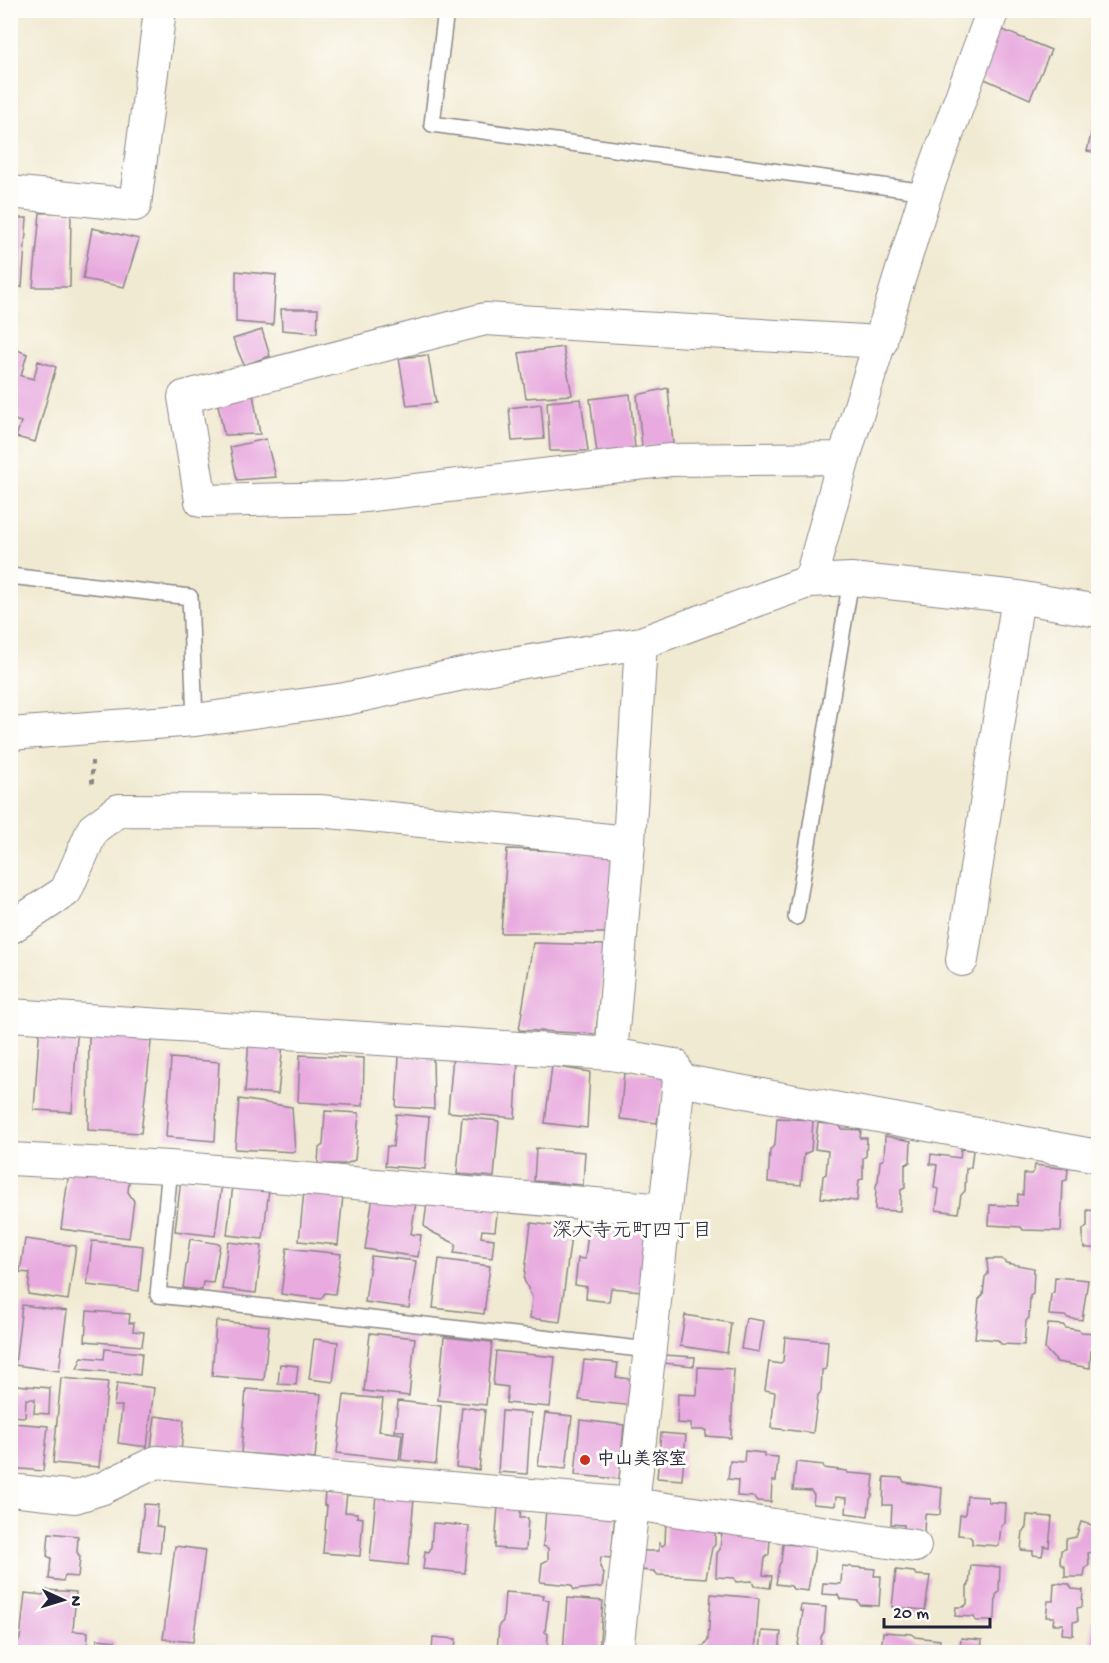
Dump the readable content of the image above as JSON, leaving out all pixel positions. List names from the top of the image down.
{
  "districts": ["深大寺元町四丁目"],
  "places": ["中山美容室"],
  "scale_bar": "20 m",
  "north": "right"
}
